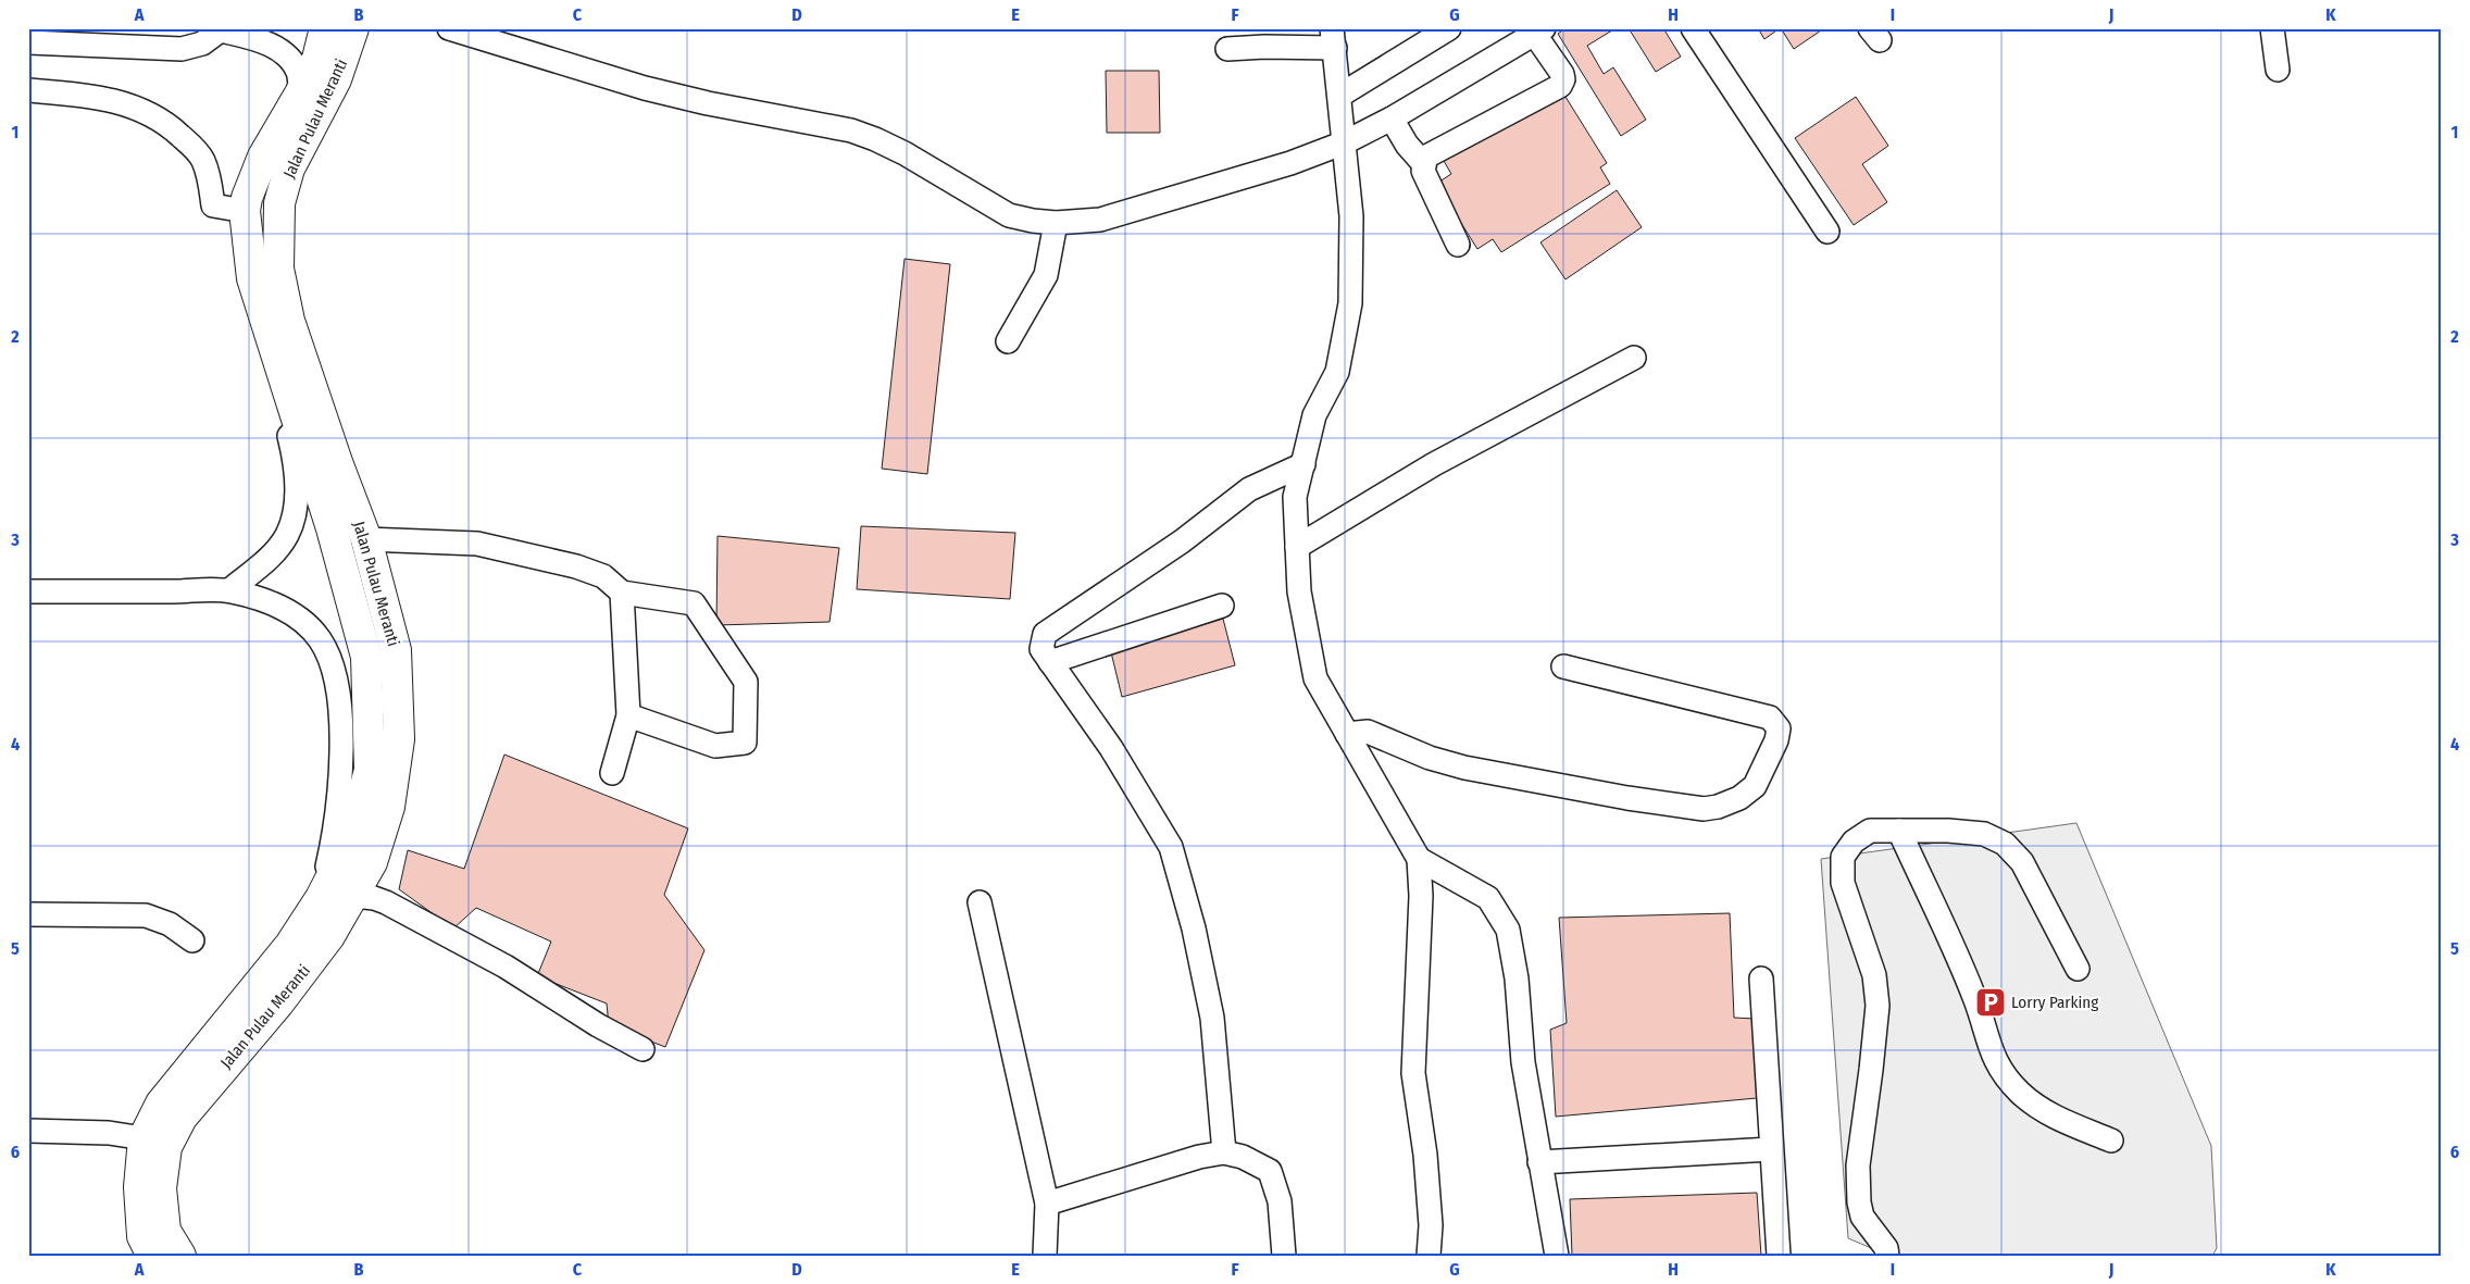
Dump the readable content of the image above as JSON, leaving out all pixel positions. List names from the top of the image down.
{
  "streets": {
    "main road": ["Jalan Pulau Meranti"]
  },
  "places": {
    "parking": ["Lorry Parking"]
  },
  "grid": {
    "columns": [
      "A",
      "B",
      "C",
      "D",
      "E",
      "F",
      "G",
      "H",
      "I",
      "J",
      "K"
    ],
    "rows": [
      "1",
      "2",
      "3",
      "4",
      "5",
      "6"
    ]
  }
}
